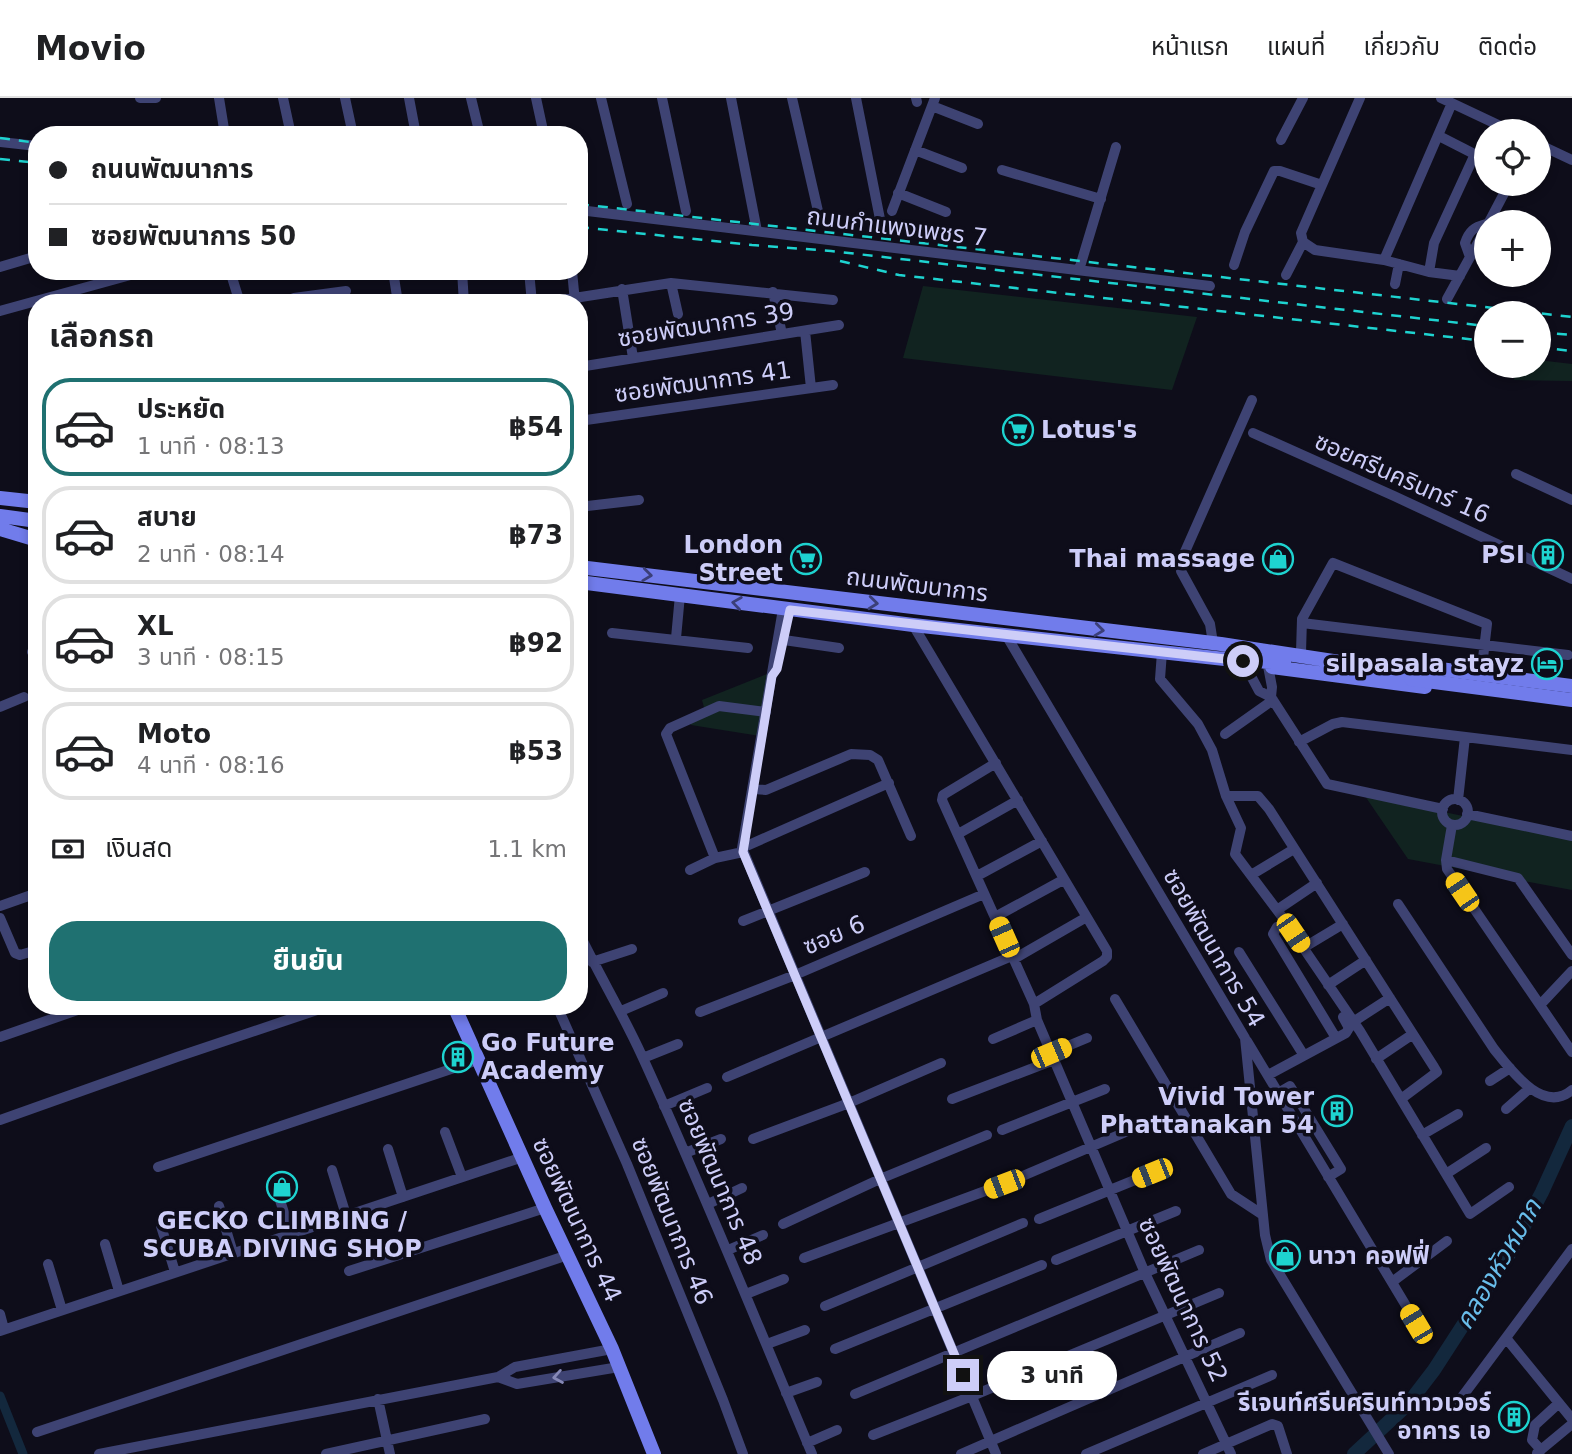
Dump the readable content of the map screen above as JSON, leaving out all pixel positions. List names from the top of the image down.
{
  "streets": {
    "main road": ["ถนนพัฒนาการ", "ซอยพัฒนาการ 44"],
    "street": [
      "ถนนกำแพงเพชร 7",
      "ซอยพัฒนาการ 39",
      "ซอยพัฒนาการ 41",
      "ซอยศรีนครินทร์ 16",
      "ซอย 6",
      "ซอยพัฒนาการ 54",
      "ซอยพัฒนาการ 48",
      "ซอยพัฒนาการ 46",
      "ซอยพัฒนาการ 52"
    ]
  },
  "crossings": [
    ["ถนนพัฒนาการ", "ซอยพัฒนาการ 54"],
    ["ซอย 6", "ซอยพัฒนาการ 52"]
  ],
  "water": ["คลองหัวหมาก"],
  "places": {
    "supermarket": ["Lotus's", "London Street"],
    "building": [
      "PSI",
      "Go Future Academy",
      "Vivid Tower Phattanakan 54",
      "รีเจนท์ศรีนศรินท์ทาวเวอร์ อาคาร เอ"
    ],
    "shop": ["Thai massage", "GECKO CLIMBING / SCUBA DIVING SHOP", "นาวา คอฟฟี่"],
    "hotel": ["silpasala stayz"]
  },
  "page": {
    "header": "Movio",
    "nav": [
      "หน้าแรก",
      "แผนที่",
      "เกี่ยวกับ",
      "ติดต่อ"
    ],
    "map_buttons": ["+", "−"],
    "banner": ["ถนนพัฒนาการ", "ซอยพัฒนาการ 50"],
    "heading": "เลือกรถ",
    "list": [
      {
        "name": "ประหยัด",
        "note": "1 นาที · 08:13",
        "value": "฿54"
      },
      {
        "name": "สบาย",
        "note": "2 นาที · 08:14",
        "value": "฿73"
      },
      {
        "name": "XL",
        "note": "3 นาที · 08:15",
        "value": "฿92"
      },
      {
        "name": "Moto",
        "note": "4 นาที · 08:16",
        "value": "฿53"
      }
    ],
    "pay": ["เงินสด", "1.1 km"],
    "buttons": "ยืนยัน",
    "bubble": "3 นาที"
  }
}
